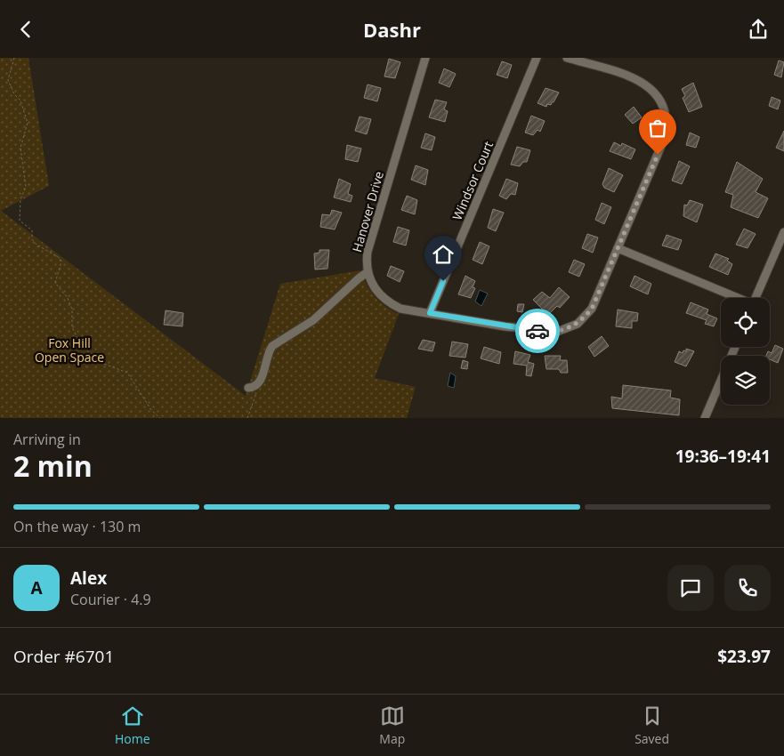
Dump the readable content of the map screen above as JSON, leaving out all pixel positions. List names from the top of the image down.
{
  "streets": {
    "street": ["Windsor Court", "Hanover Drive"]
  },
  "crossings": [
    ["Windsor Court", "Hanover Drive"]
  ],
  "parks": ["Fox Hill Open Space"],
  "page": {
    "header": "Dashr",
    "heading": ["2 min", "Arriving in", "19:36–19:41"],
    "panel": [
      "Alex",
      "Courier · 4.9",
      "Order #6701",
      "$23.97"
    ],
    "bar": "On the way · 130 m",
    "round": "A",
    "tabs": ["Home", "Map", "Saved"]
  }
}
